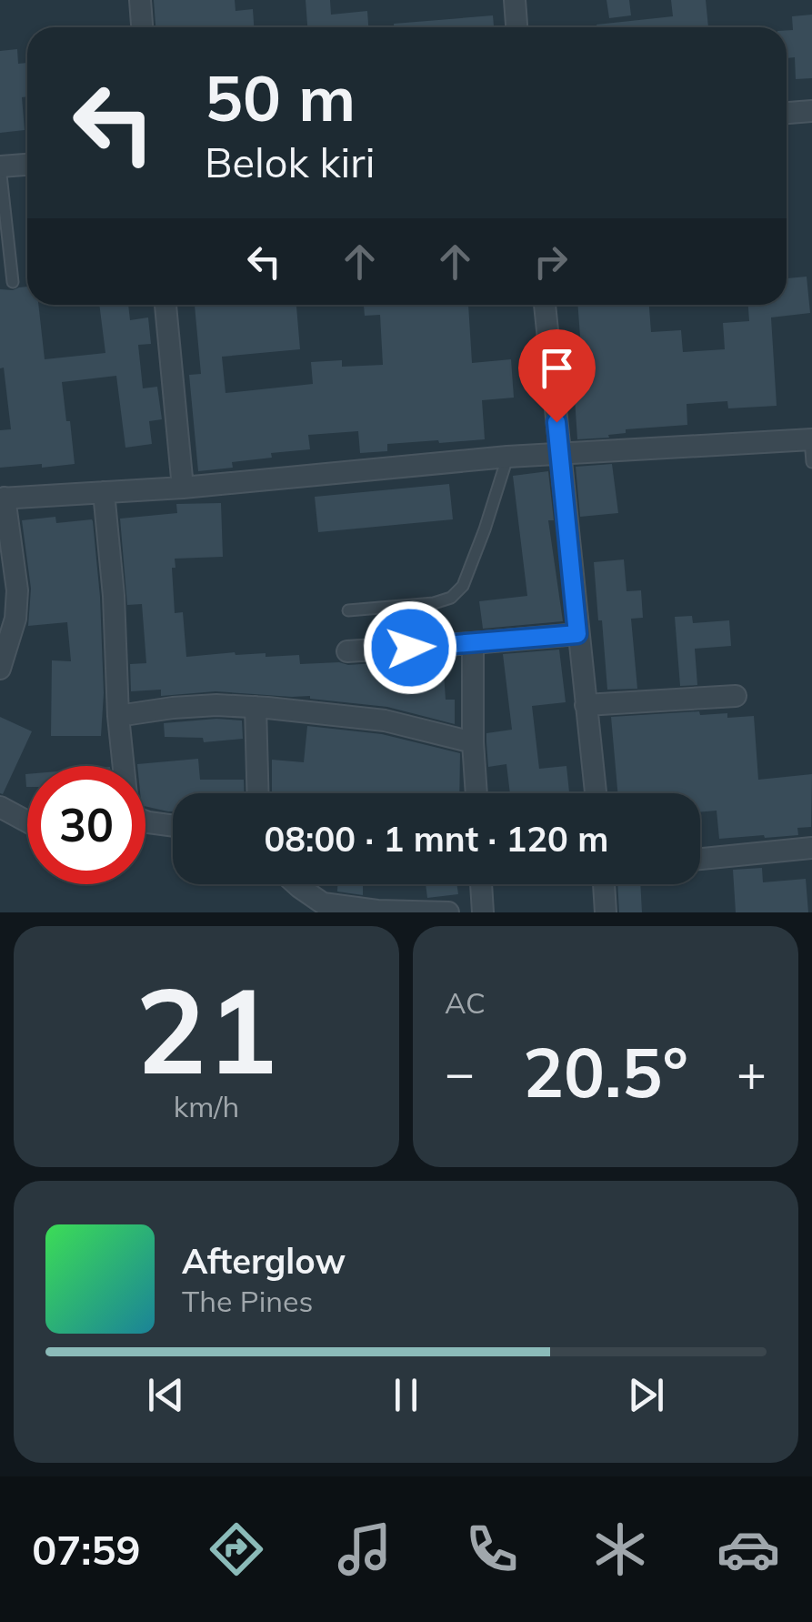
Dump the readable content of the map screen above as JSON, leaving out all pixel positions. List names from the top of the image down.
{
  "page": {
    "turn": ["50 m", "Belok kiri"],
    "limit": "30",
    "trip": "08:00 · 1 mnt · 120 m",
    "tile": [
      ["21", "km/h"],
      "AC"
    ],
    "heat": ["−", "20.5°", "+"],
    "song": ["Afterglow", "The Pines"],
    "tabs": "07:59"
  }
}
